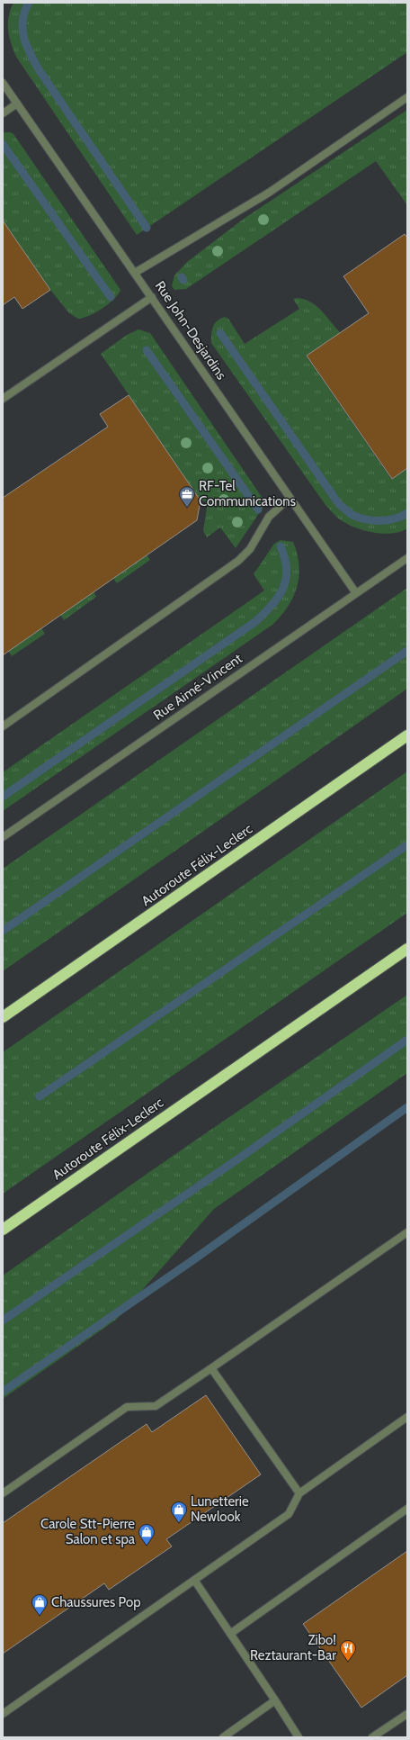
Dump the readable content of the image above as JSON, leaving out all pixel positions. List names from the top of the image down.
{
  "streets": {
    "highway": ["Autoroute Félix-Leclerc"],
    "street": ["Rue John-Desjardins", "Rue Aimé-Vincent"]
  },
  "crossings": [
    ["Rue John-Desjardins", "Rue Aimé-Vincent"]
  ],
  "places": {
    "office": ["RF-Tel Communications"],
    "shop": ["Lunetterie Newlook", "Carole Stt-Pierre Salon et spa", "Chaussures Pop"],
    "restaurant": ["Zibo! Reztaurant-Bar"]
  }
}
